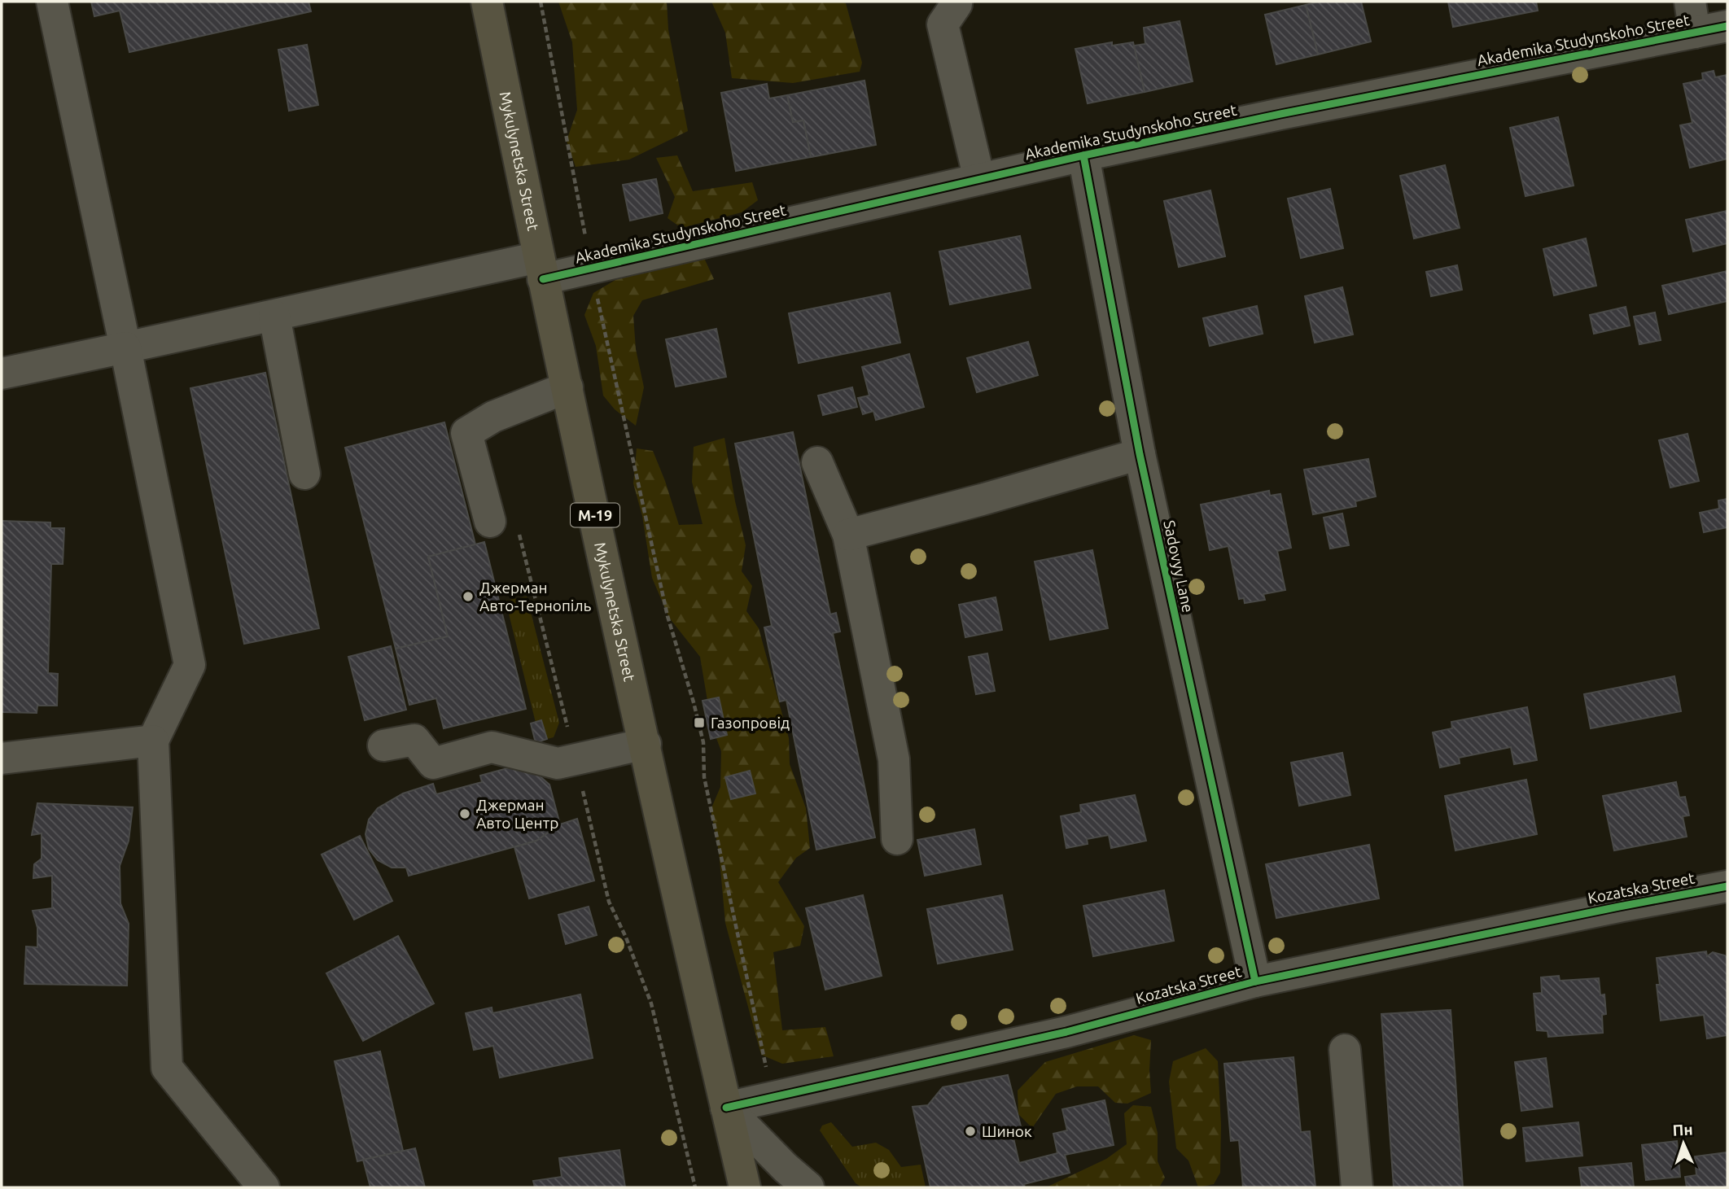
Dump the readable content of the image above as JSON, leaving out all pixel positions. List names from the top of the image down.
{
  "streets": {
    "highway": ["Mykulynetska Street", "М-19"],
    "street": ["Akademika Studynskoho Street", "Sadovyy Lane", "Kozatska Street"]
  },
  "crossings": [
    ["Akademika Studynskoho Street", "Mykulynetska Street"],
    ["Akademika Studynskoho Street", "Sadovyy Lane"],
    ["Mykulynetska Street", "Kozatska Street"],
    ["Sadovyy Lane", "Kozatska Street"]
  ],
  "places": {
    "other": ["Джерман Авто-Тернопіль", "Джерман Авто Центр", "Шинок"],
    "transit": ["Газопровід"]
  },
  "north": "top"
}
